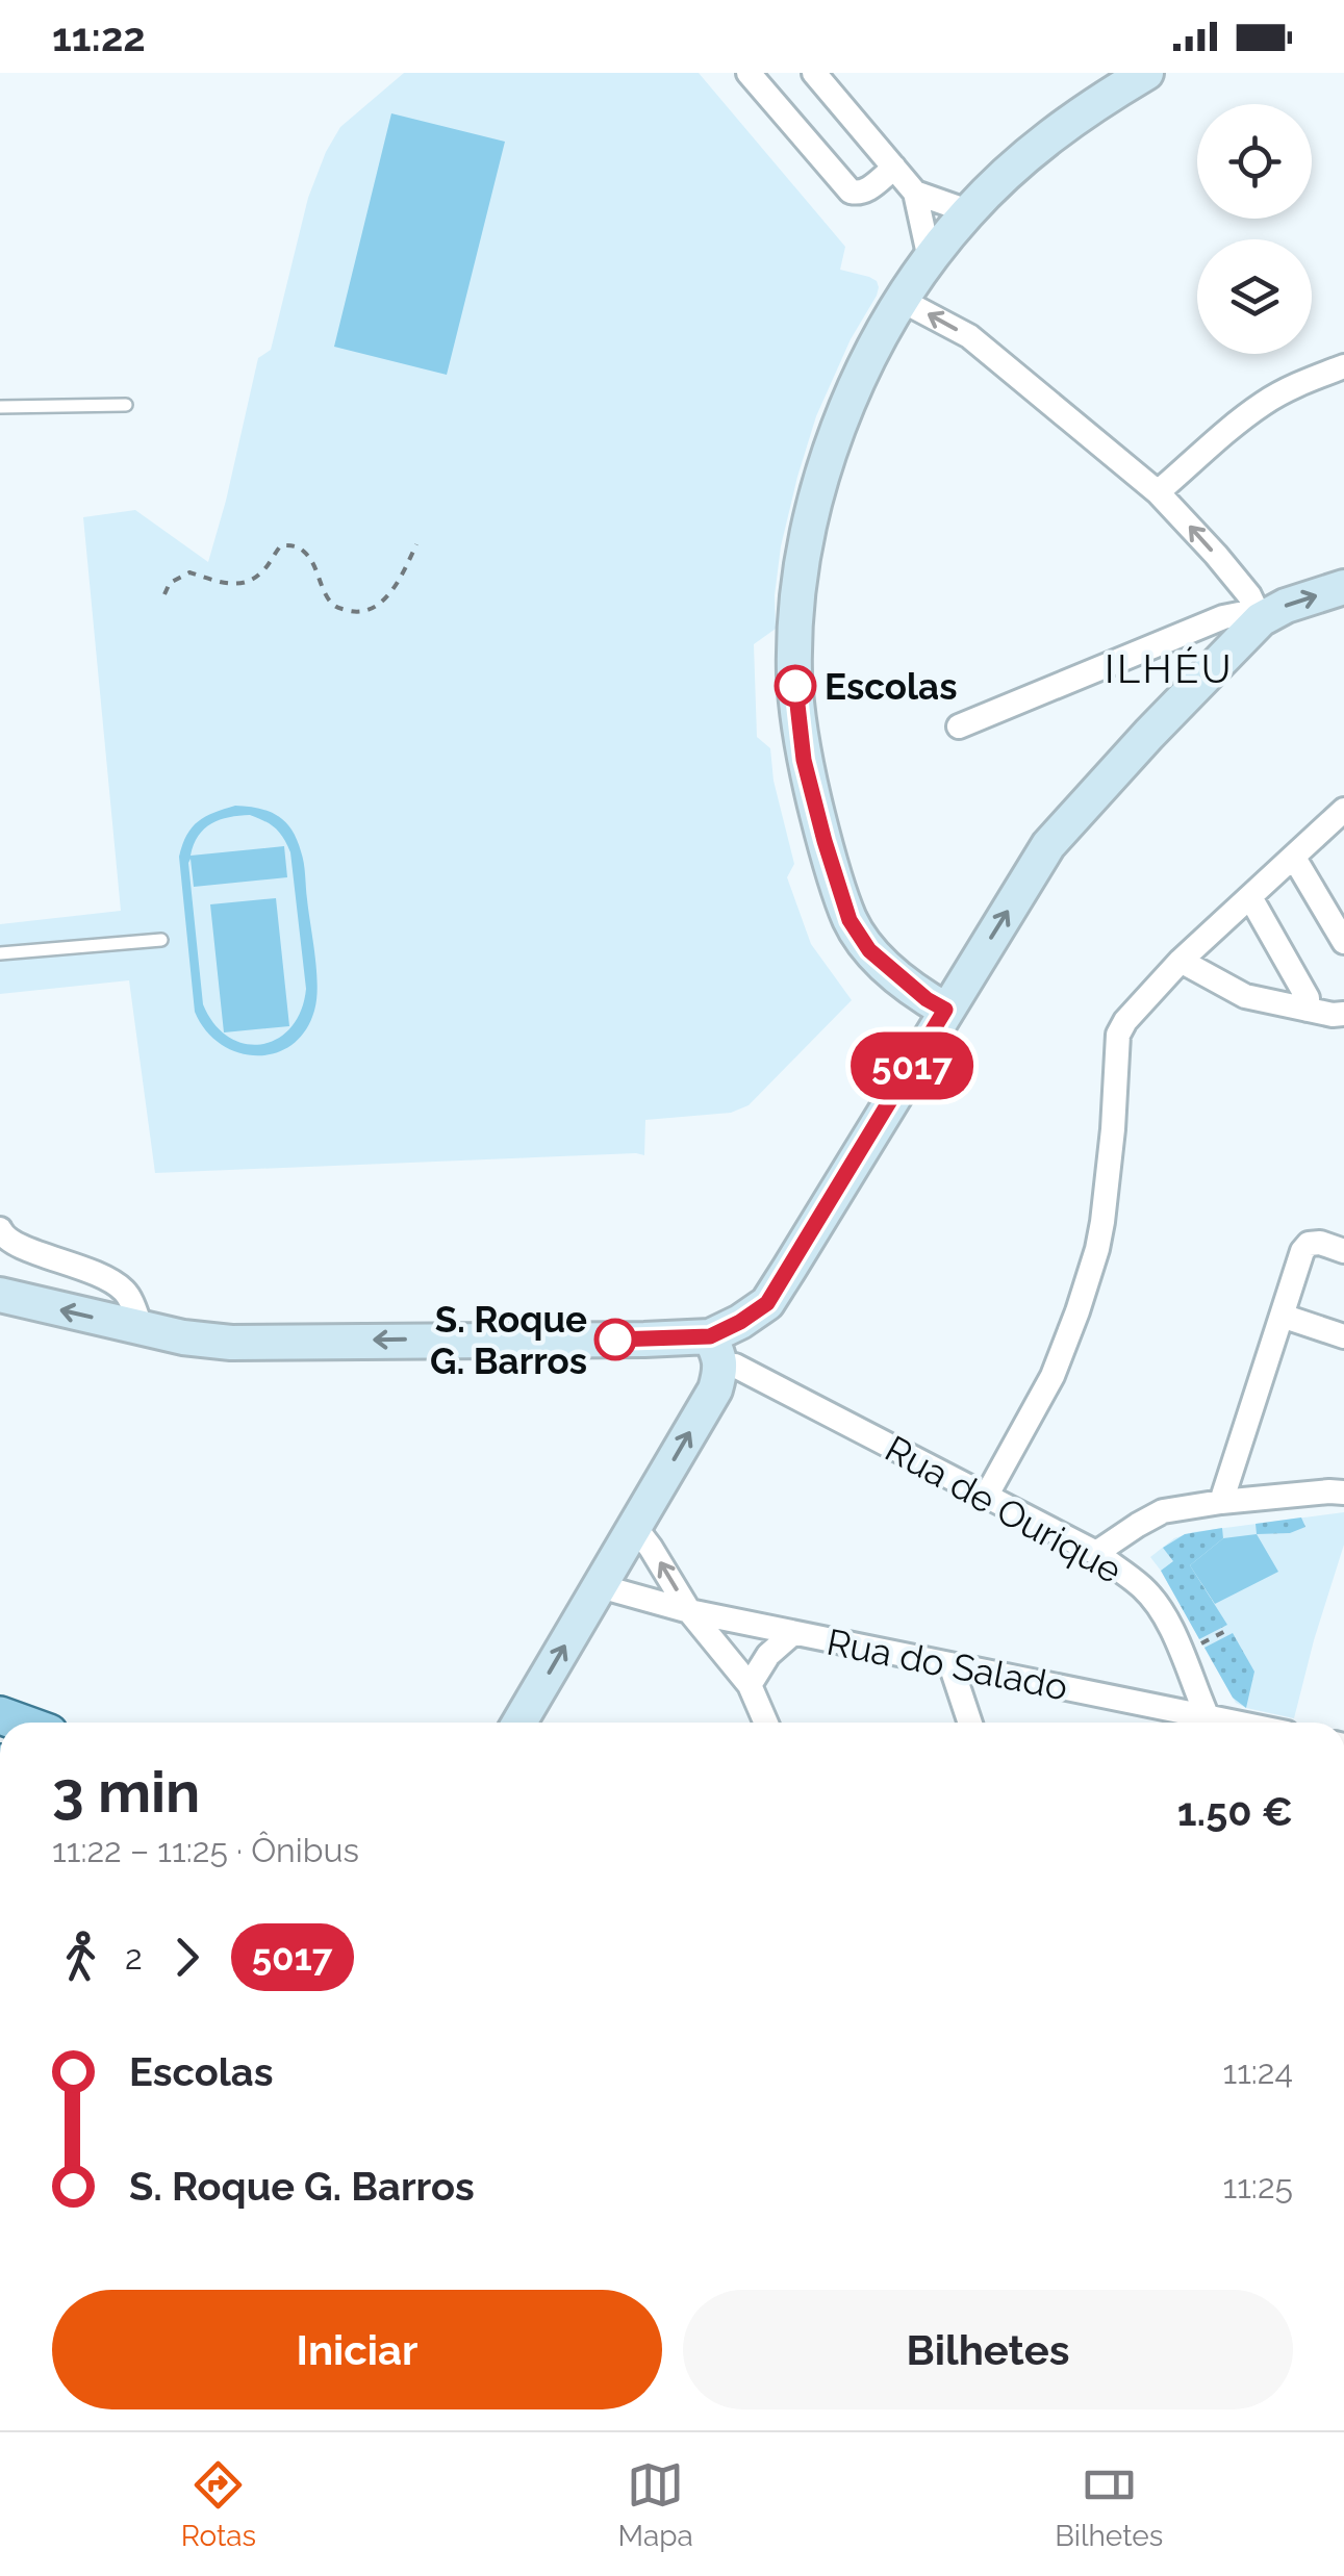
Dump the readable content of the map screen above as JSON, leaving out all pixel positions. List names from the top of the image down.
{
  "streets": {
    "street": ["Rua de Ourique", "Rua do Salado"]
  },
  "districts": ["ILHÉU"],
  "places": ["Escolas", "S. Roque G. Barros"],
  "lines": ["bus line 5017"],
  "page": {
    "status": "11:22",
    "on_map": "5017",
    "heading": ["3 min", "11:22 – 11:25 · Ônibus", "1.50 €"],
    "legs": ["2", "5017"],
    "list": [
      {
        "name": "Escolas",
        "value": "11:24"
      },
      {
        "name": "S. Roque G. Barros",
        "value": "11:25"
      }
    ],
    "buttons": ["Iniciar", "Bilhetes"],
    "tabs": ["Rotas", "Mapa", "Bilhetes"]
  }
}
